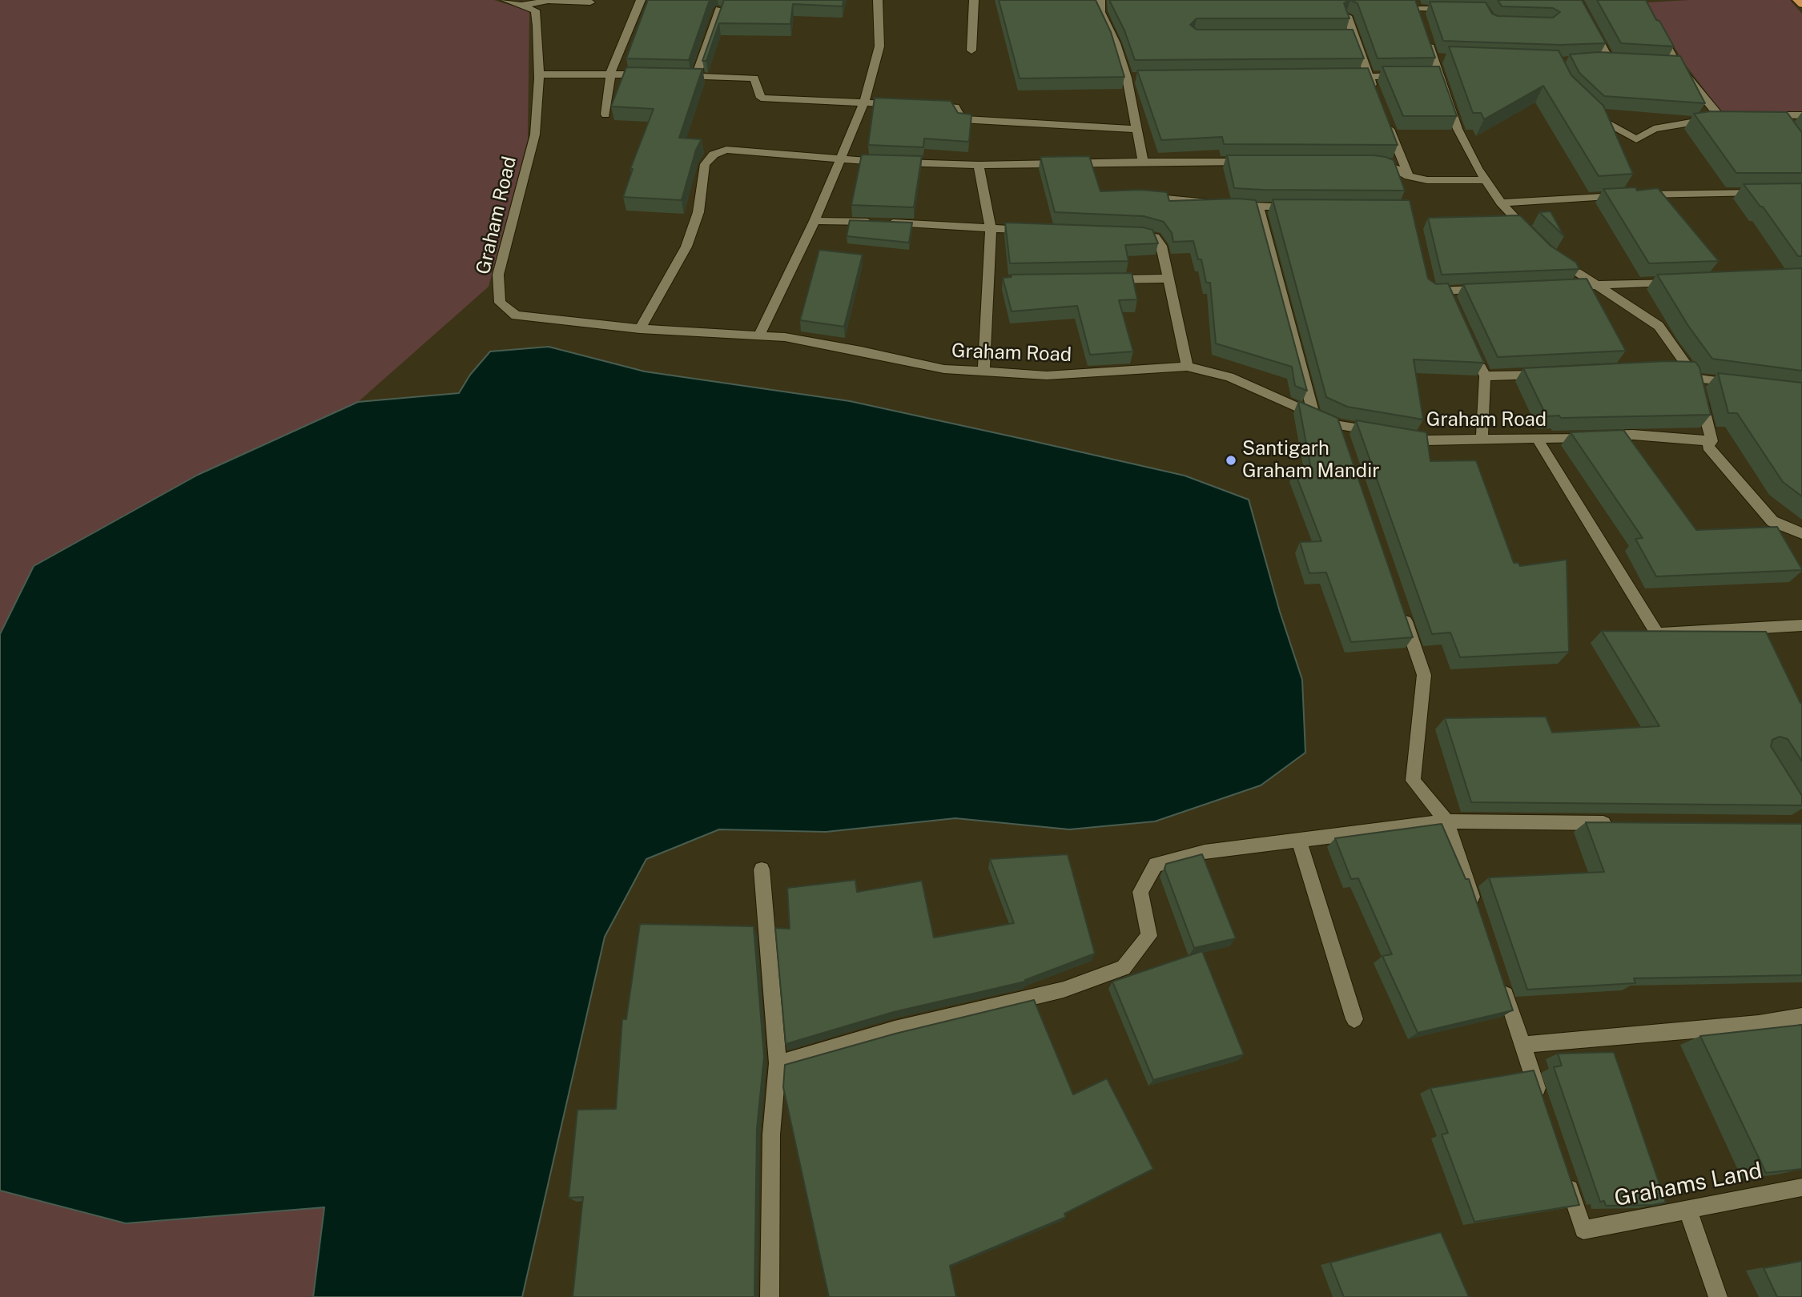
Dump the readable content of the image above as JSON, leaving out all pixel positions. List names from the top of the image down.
{
  "streets": {
    "street": ["Graham Road", "Grahams Land"]
  },
  "places": ["Santigarh Graham Mandir"]
}
